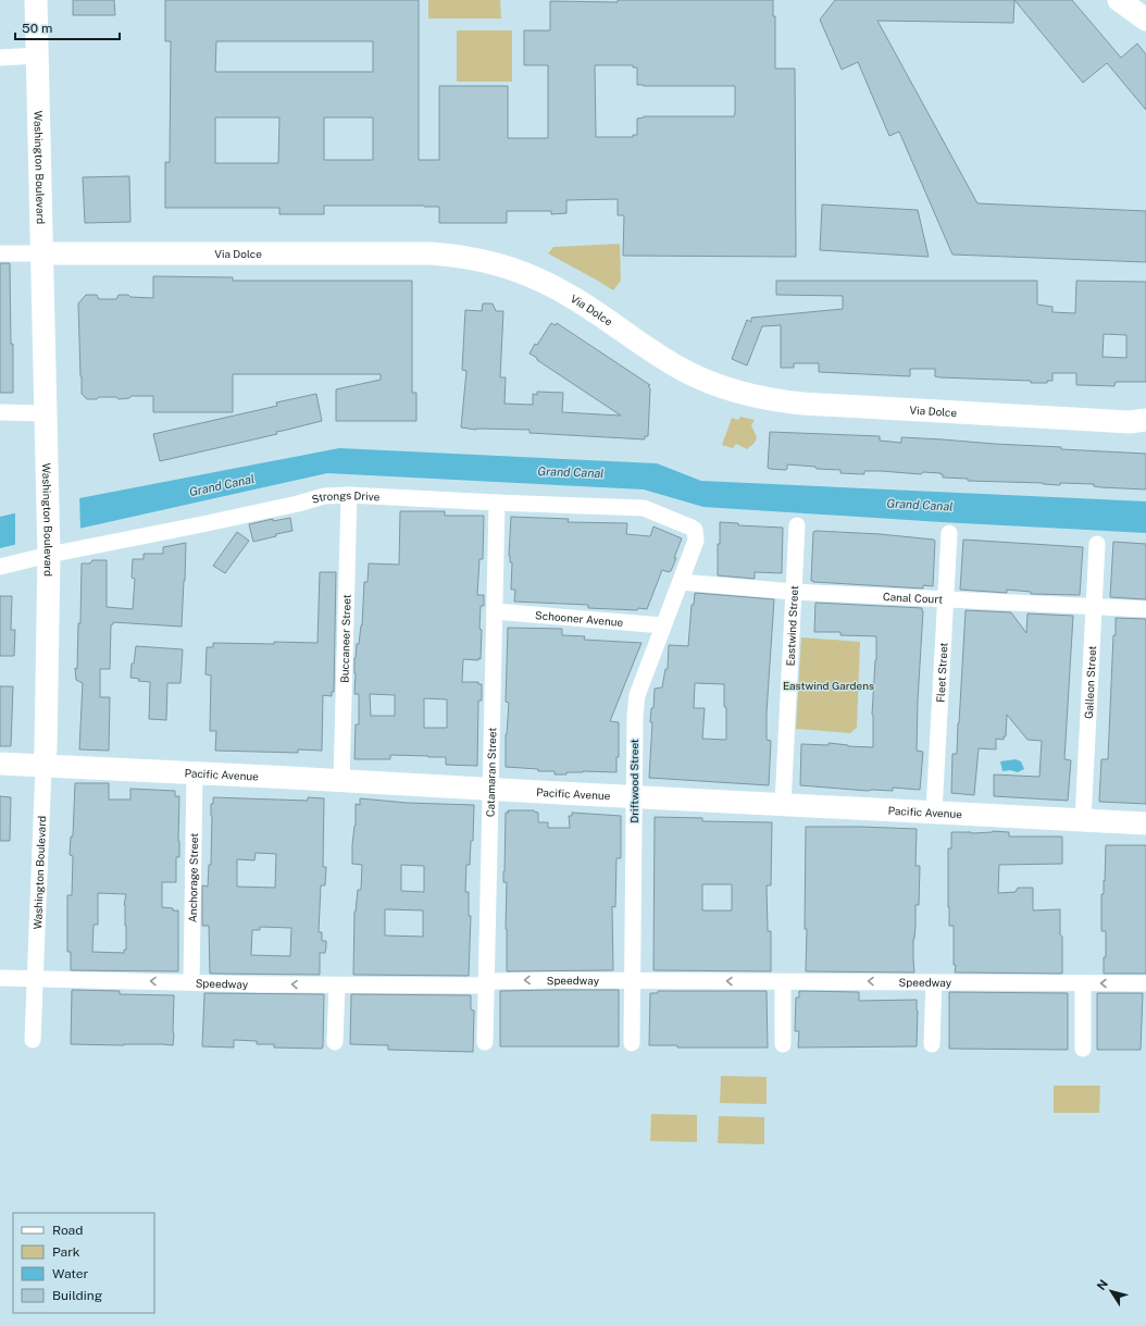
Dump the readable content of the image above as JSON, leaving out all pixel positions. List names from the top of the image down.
{
  "streets": {
    "street": [
      "Washington Boulevard",
      "Via Dolce",
      "Strongs Drive",
      "Canal Court",
      "Schooner Avenue",
      "Eastwind Street",
      "Buccaneer Street",
      "Fleet Street",
      "Galleon Street",
      "Catamaran Street",
      "Pacific Avenue",
      "Driftwood Street",
      "Anchorage Street",
      "Speedway"
    ]
  },
  "crossings": [
    ["Washington Boulevard", "Via Dolce"],
    ["Washington Boulevard", "Strongs Drive"],
    ["Washington Boulevard", "Pacific Avenue"],
    ["Washington Boulevard", "Speedway"],
    ["Strongs Drive", "Buccaneer Street"],
    ["Strongs Drive", "Catamaran Street"],
    ["Strongs Drive", "Driftwood Street"],
    ["Canal Court", "Eastwind Street"],
    ["Canal Court", "Fleet Street"],
    ["Canal Court", "Galleon Street"],
    ["Canal Court", "Driftwood Street"],
    ["Schooner Avenue", "Catamaran Street"],
    ["Schooner Avenue", "Driftwood Street"],
    ["Eastwind Street", "Pacific Avenue"],
    ["Buccaneer Street", "Pacific Avenue"],
    ["Fleet Street", "Pacific Avenue"],
    ["Galleon Street", "Pacific Avenue"],
    ["Catamaran Street", "Pacific Avenue"],
    ["Catamaran Street", "Speedway"],
    ["Pacific Avenue", "Driftwood Street"],
    ["Pacific Avenue", "Anchorage Street"],
    ["Driftwood Street", "Speedway"],
    ["Anchorage Street", "Speedway"]
  ],
  "one_way": ["Speedway"],
  "water": ["Grand Canal"],
  "parks": ["Eastwind Gardens"],
  "legend": [
    "Road",
    "Park",
    "Water",
    "Building"
  ],
  "scale_bar": "50 m",
  "north": "top left"
}
